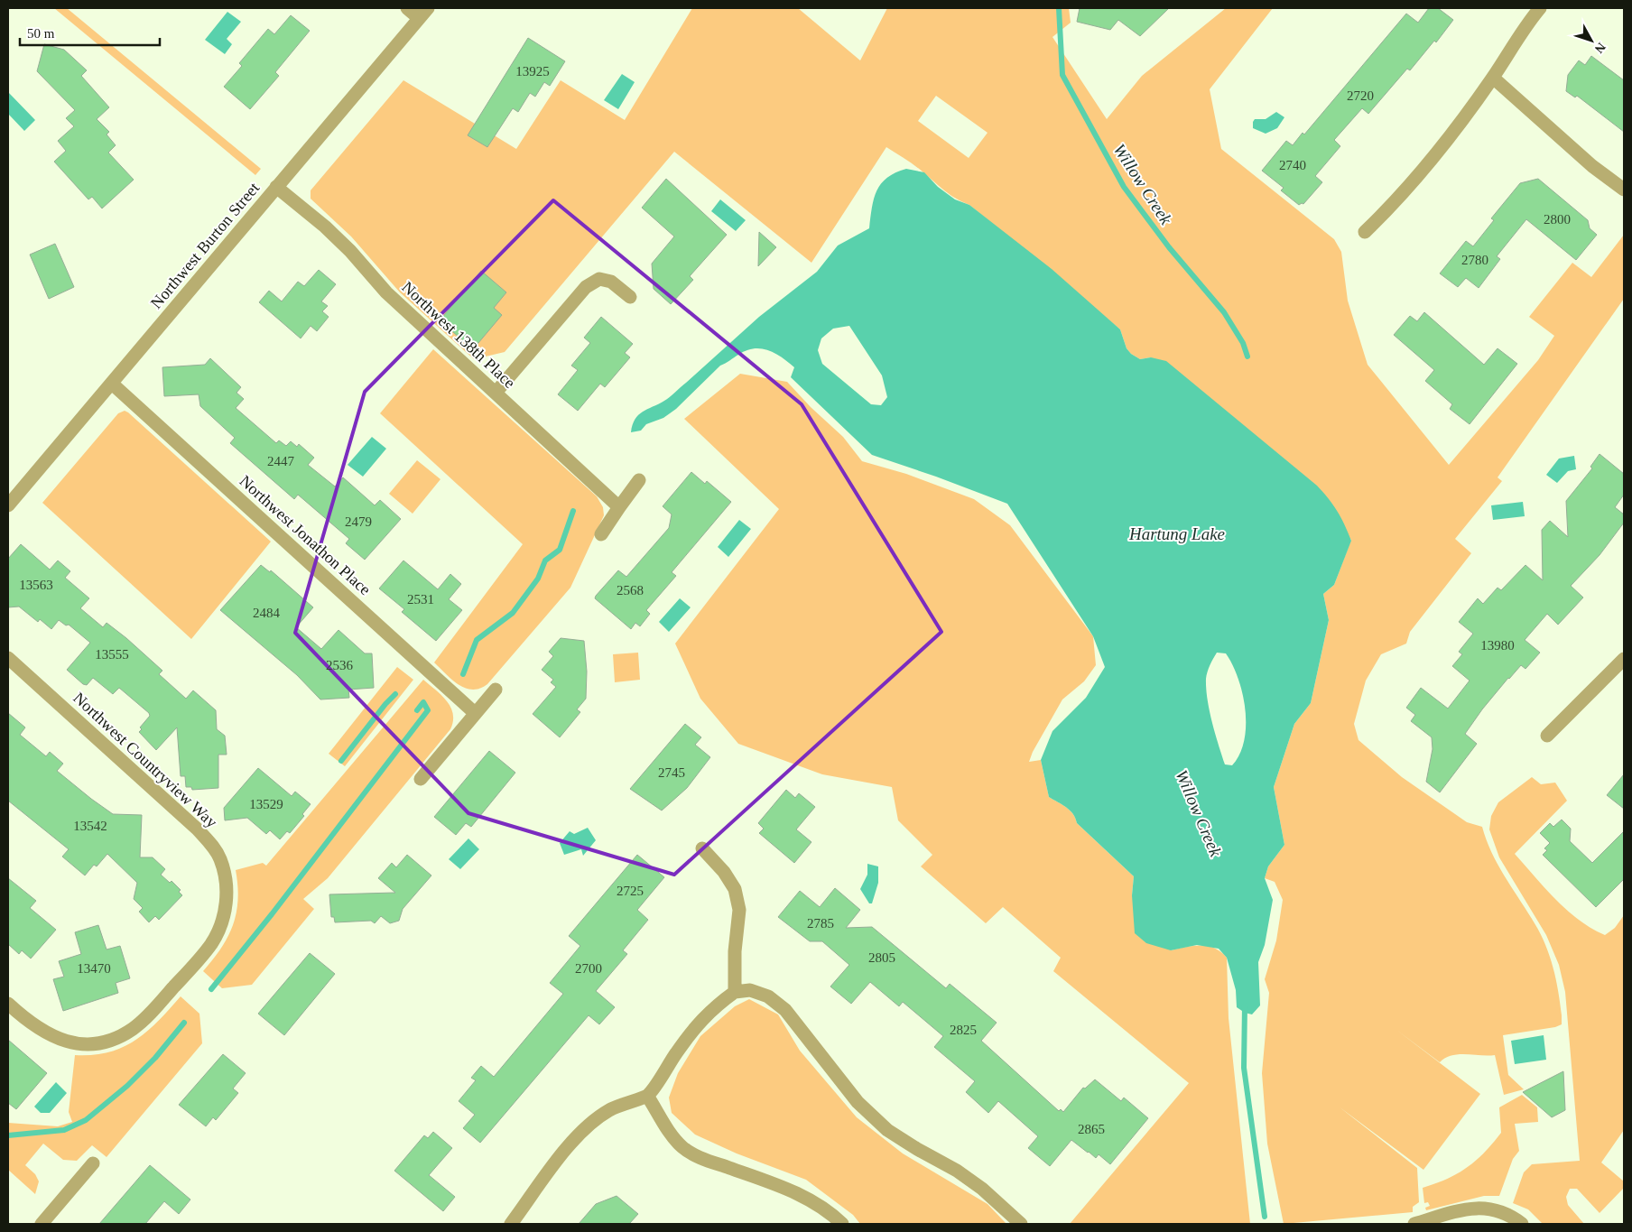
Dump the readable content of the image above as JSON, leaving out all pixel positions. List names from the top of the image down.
{
  "streets": {
    "street": [
      "Northwest Burton Street",
      "Northwest 138th Place",
      "Northwest Jonathon Place",
      "Northwest Countryview Way"
    ]
  },
  "crossings": [
    ["Northwest Burton Street", "Northwest 138th Place"],
    ["Northwest Burton Street", "Northwest Jonathon Place"]
  ],
  "water": ["Willow Creek", "Hartung Lake"],
  "house_numbers": [
    "13925",
    "2720",
    "2740",
    "2800",
    "2780",
    "2447",
    "2479",
    "13563",
    "2568",
    "2531",
    "2484",
    "13980",
    "13555",
    "2536",
    "2745",
    "13529",
    "13542",
    "2725",
    "2785",
    "2805",
    "13470",
    "2700",
    "2825",
    "2865"
  ],
  "scale_bar": "50 m",
  "north": "bottom right"
}
